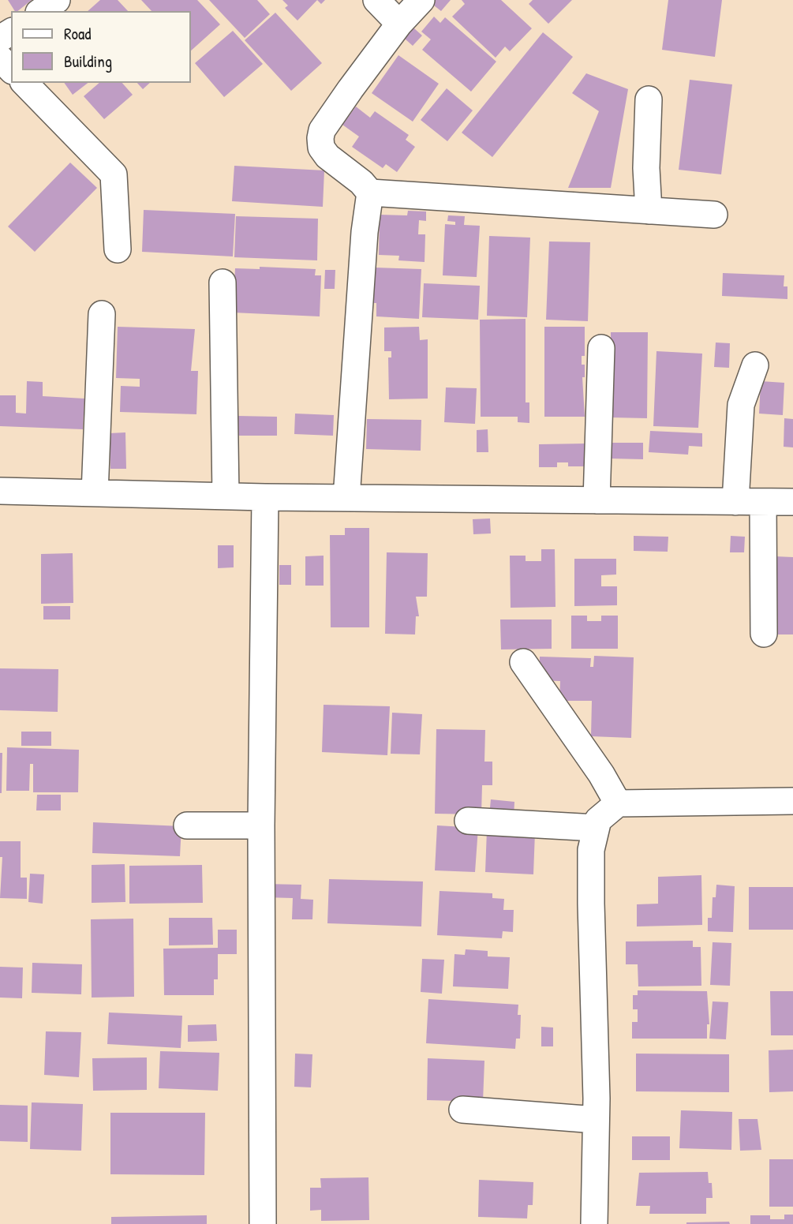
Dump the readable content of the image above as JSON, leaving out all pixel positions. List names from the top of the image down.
{
  "legend": ["Road", "Building"]
}
